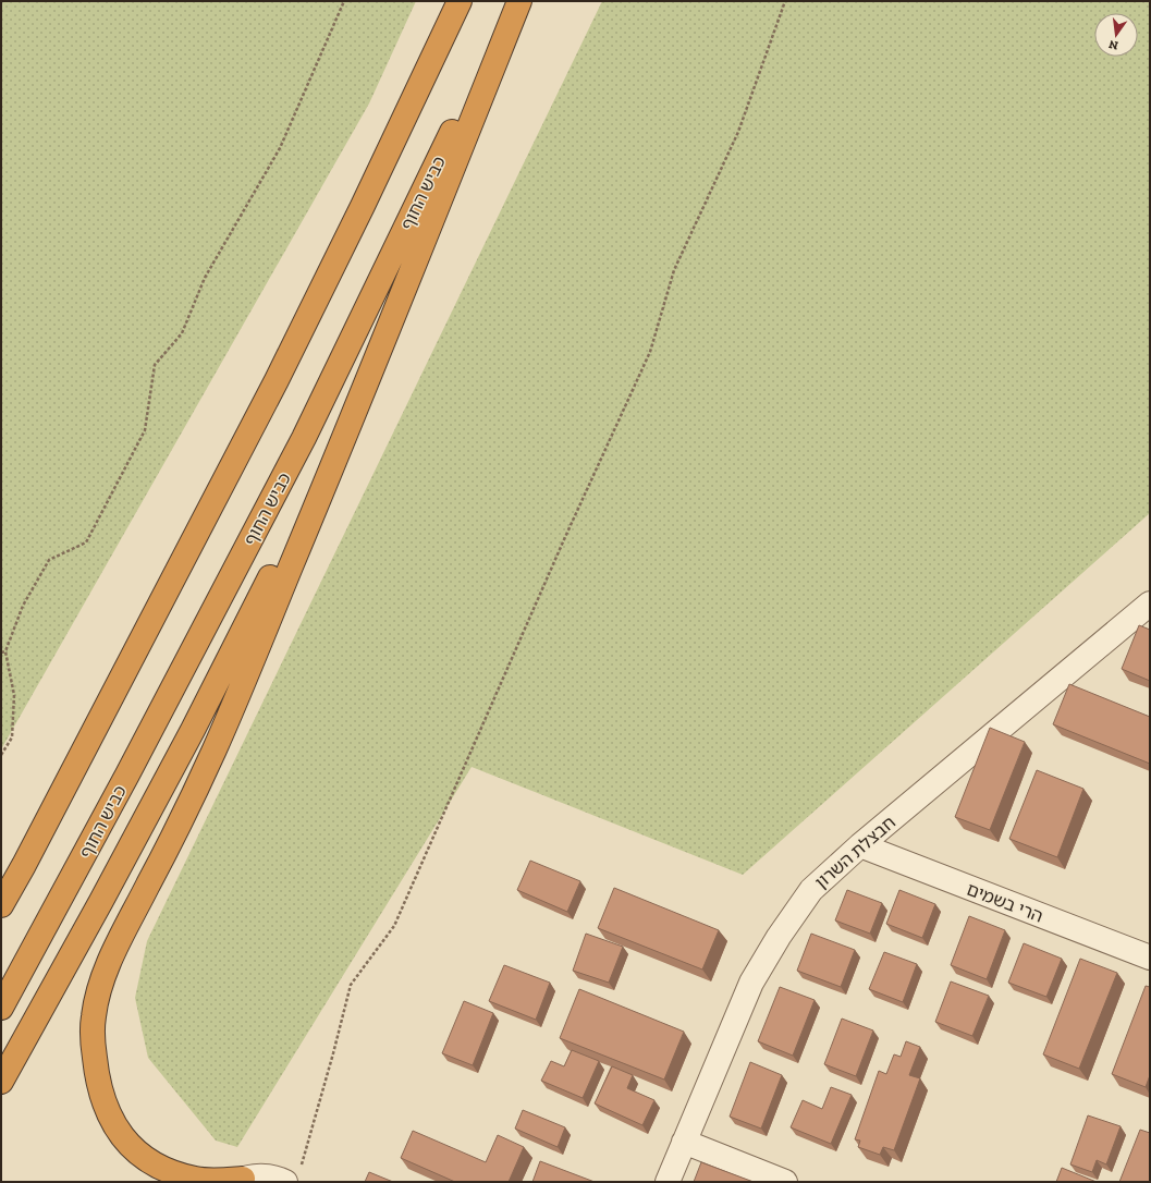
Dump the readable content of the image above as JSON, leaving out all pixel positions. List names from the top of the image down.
{
  "streets": {
    "highway": ["כביש החוף"],
    "street": ["חבצלת השרון", "הרי בשמים"]
  },
  "crossings": [
    ["חבצלת השרון", "הרי בשמים"]
  ],
  "north": "bottom"
}
